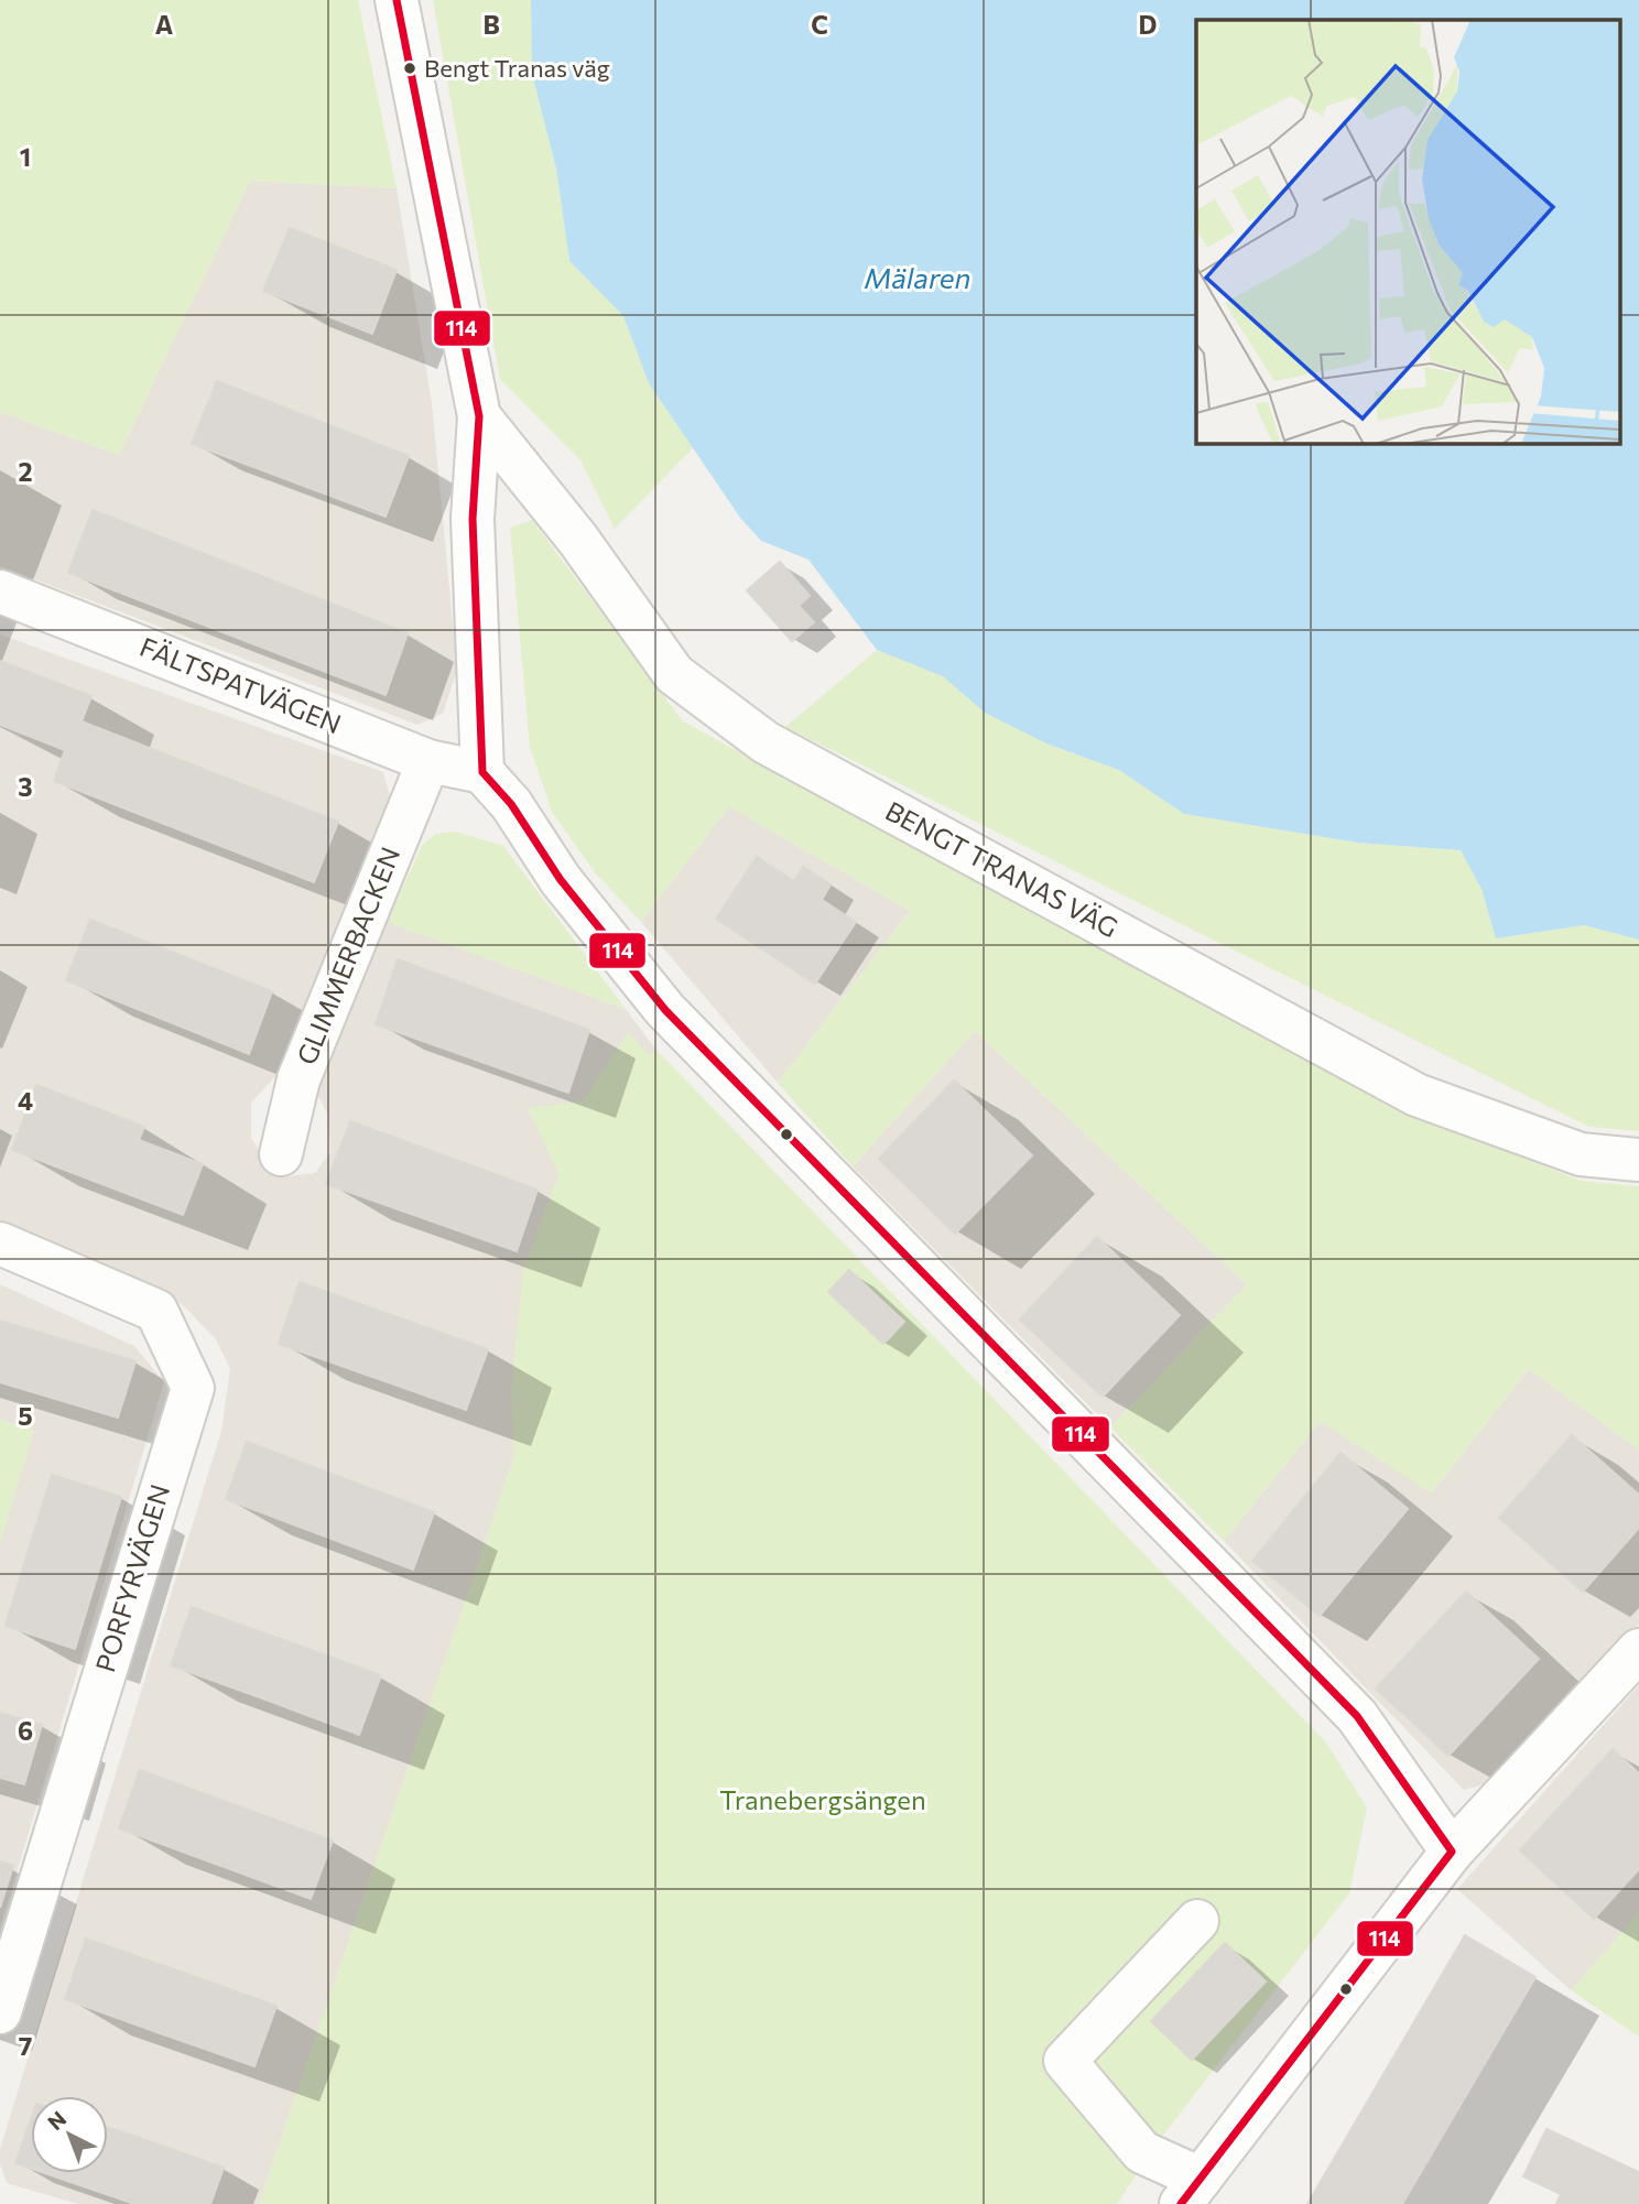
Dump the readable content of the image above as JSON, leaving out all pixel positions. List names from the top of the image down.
{
  "streets": {
    "street": [
      "FÄLTSPATVÄGEN",
      "BENGT TRANAS VÄG",
      "GLIMMERBACKEN",
      "PORFYRVÄGEN"
    ]
  },
  "crossings": [
    ["FÄLTSPATVÄGEN", "GLIMMERBACKEN"]
  ],
  "water": ["Mälaren"],
  "parks": ["Tranebergsängen"],
  "places": ["Bengt Tranas väg"],
  "lines": ["transit line 114"],
  "north": "top left",
  "grid": {
    "columns": [
      "A",
      "B",
      "C",
      "D"
    ],
    "rows": [
      "1",
      "2",
      "3",
      "4",
      "5",
      "6",
      "7"
    ]
  }
}
